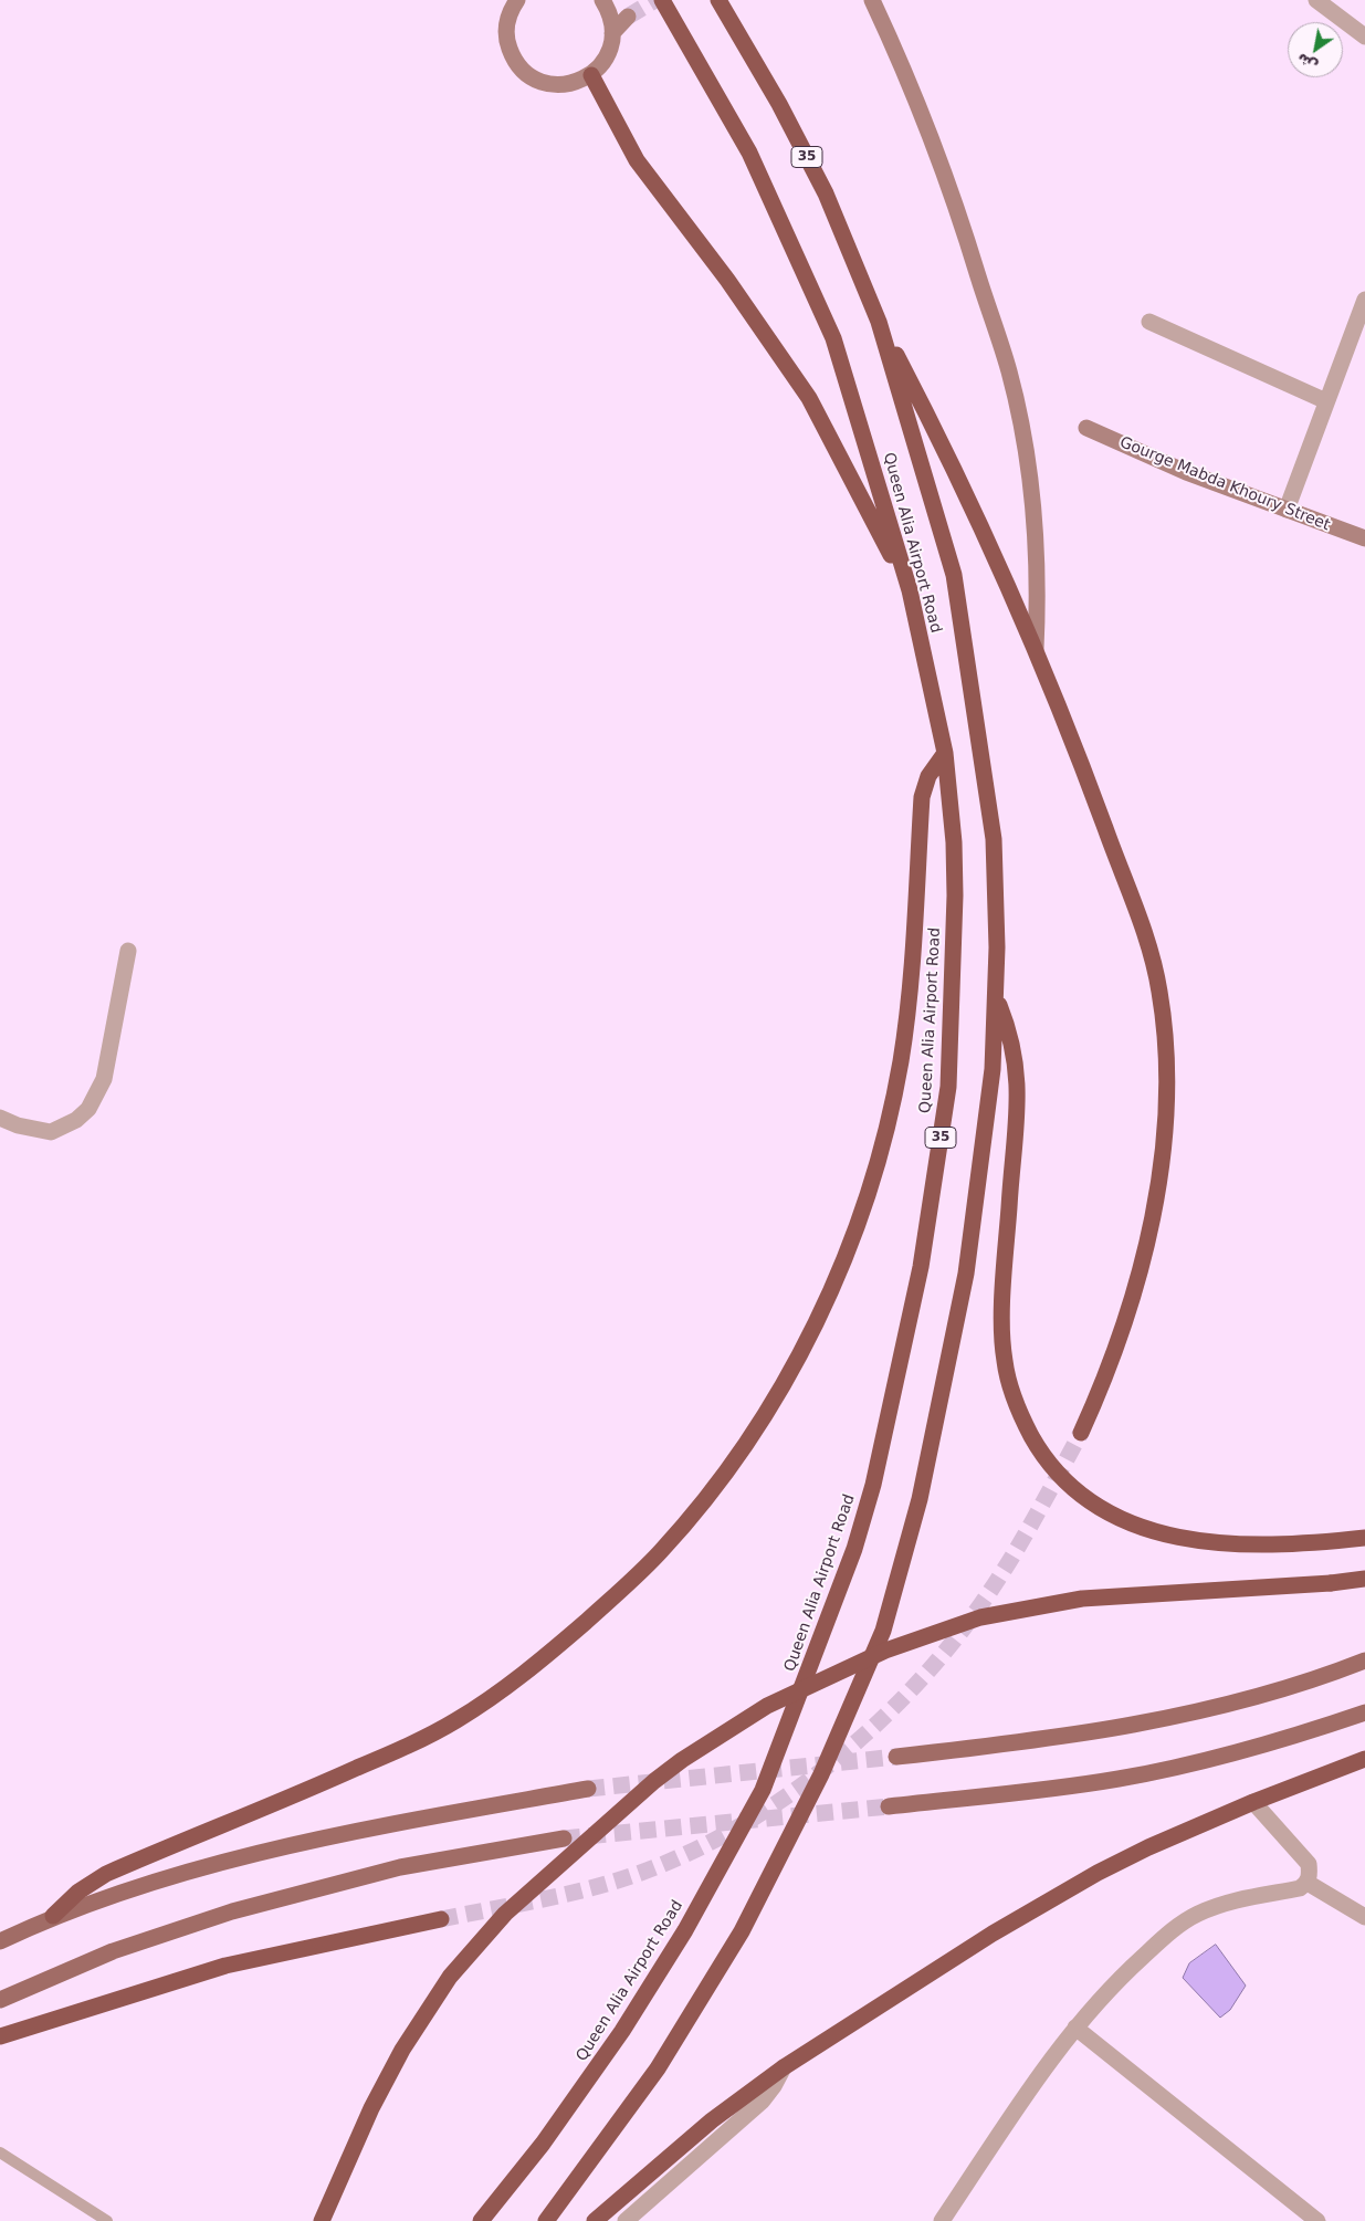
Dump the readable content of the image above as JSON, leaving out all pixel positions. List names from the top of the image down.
{
  "streets": {
    "highway": ["35", "Queen Alia Airport Road"],
    "street": ["Gourge Mabda Khoury Street"]
  },
  "north": "bottom left"
}
